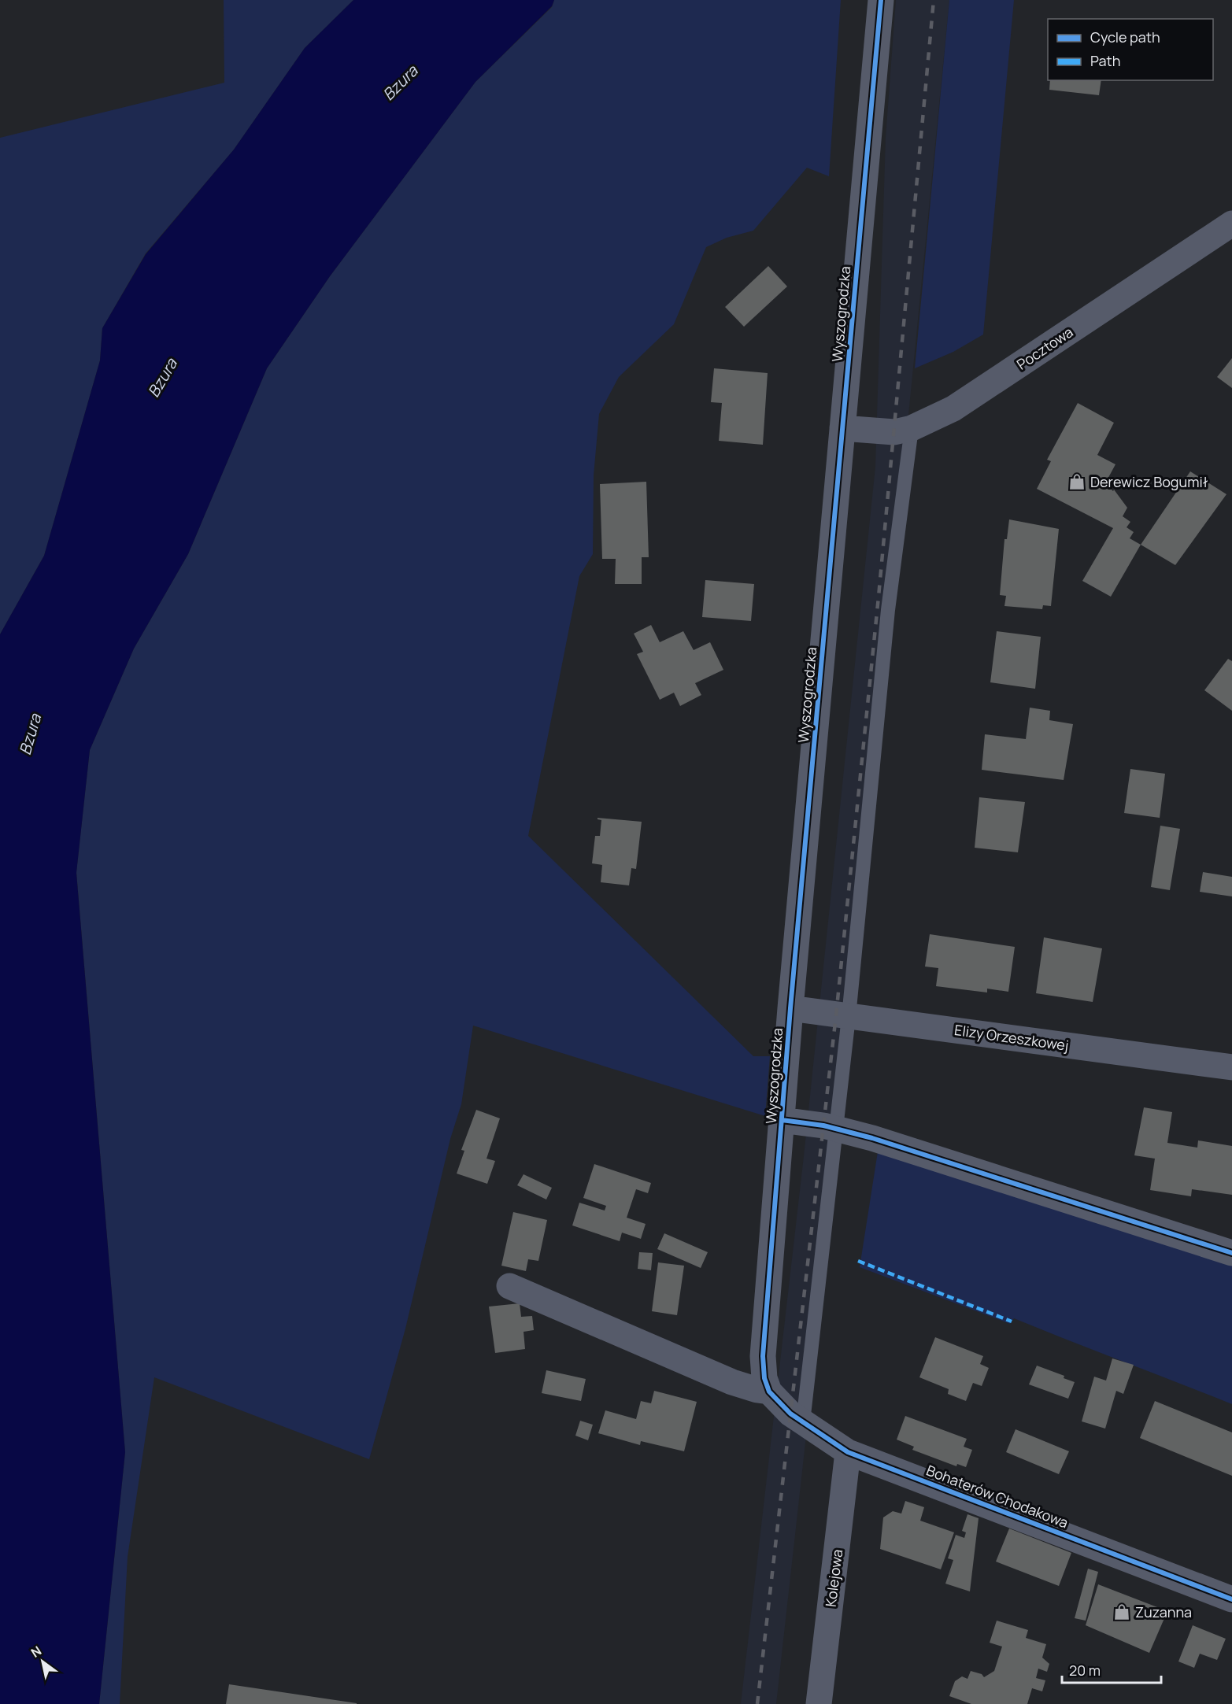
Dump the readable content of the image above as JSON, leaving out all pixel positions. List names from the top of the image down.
{
  "streets": {
    "street": [
      "Wyszogrodzka",
      "Pocztowa",
      "Elizy Orzeszkowej",
      "Bohaterów Chodakowa",
      "Kolejowa"
    ]
  },
  "crossings": [
    ["Wyszogrodzka", "Pocztowa"],
    ["Wyszogrodzka", "Elizy Orzeszkowej"],
    ["Wyszogrodzka", "Bohaterów Chodakowa"],
    ["Bohaterów Chodakowa", "Kolejowa"]
  ],
  "water": ["Bzura"],
  "places": {
    "shop": ["Derewicz Bogumił", "Zuzanna"]
  },
  "legend": ["Cycle path", "Path"],
  "scale_bar": "20 m",
  "north": "top left"
}
